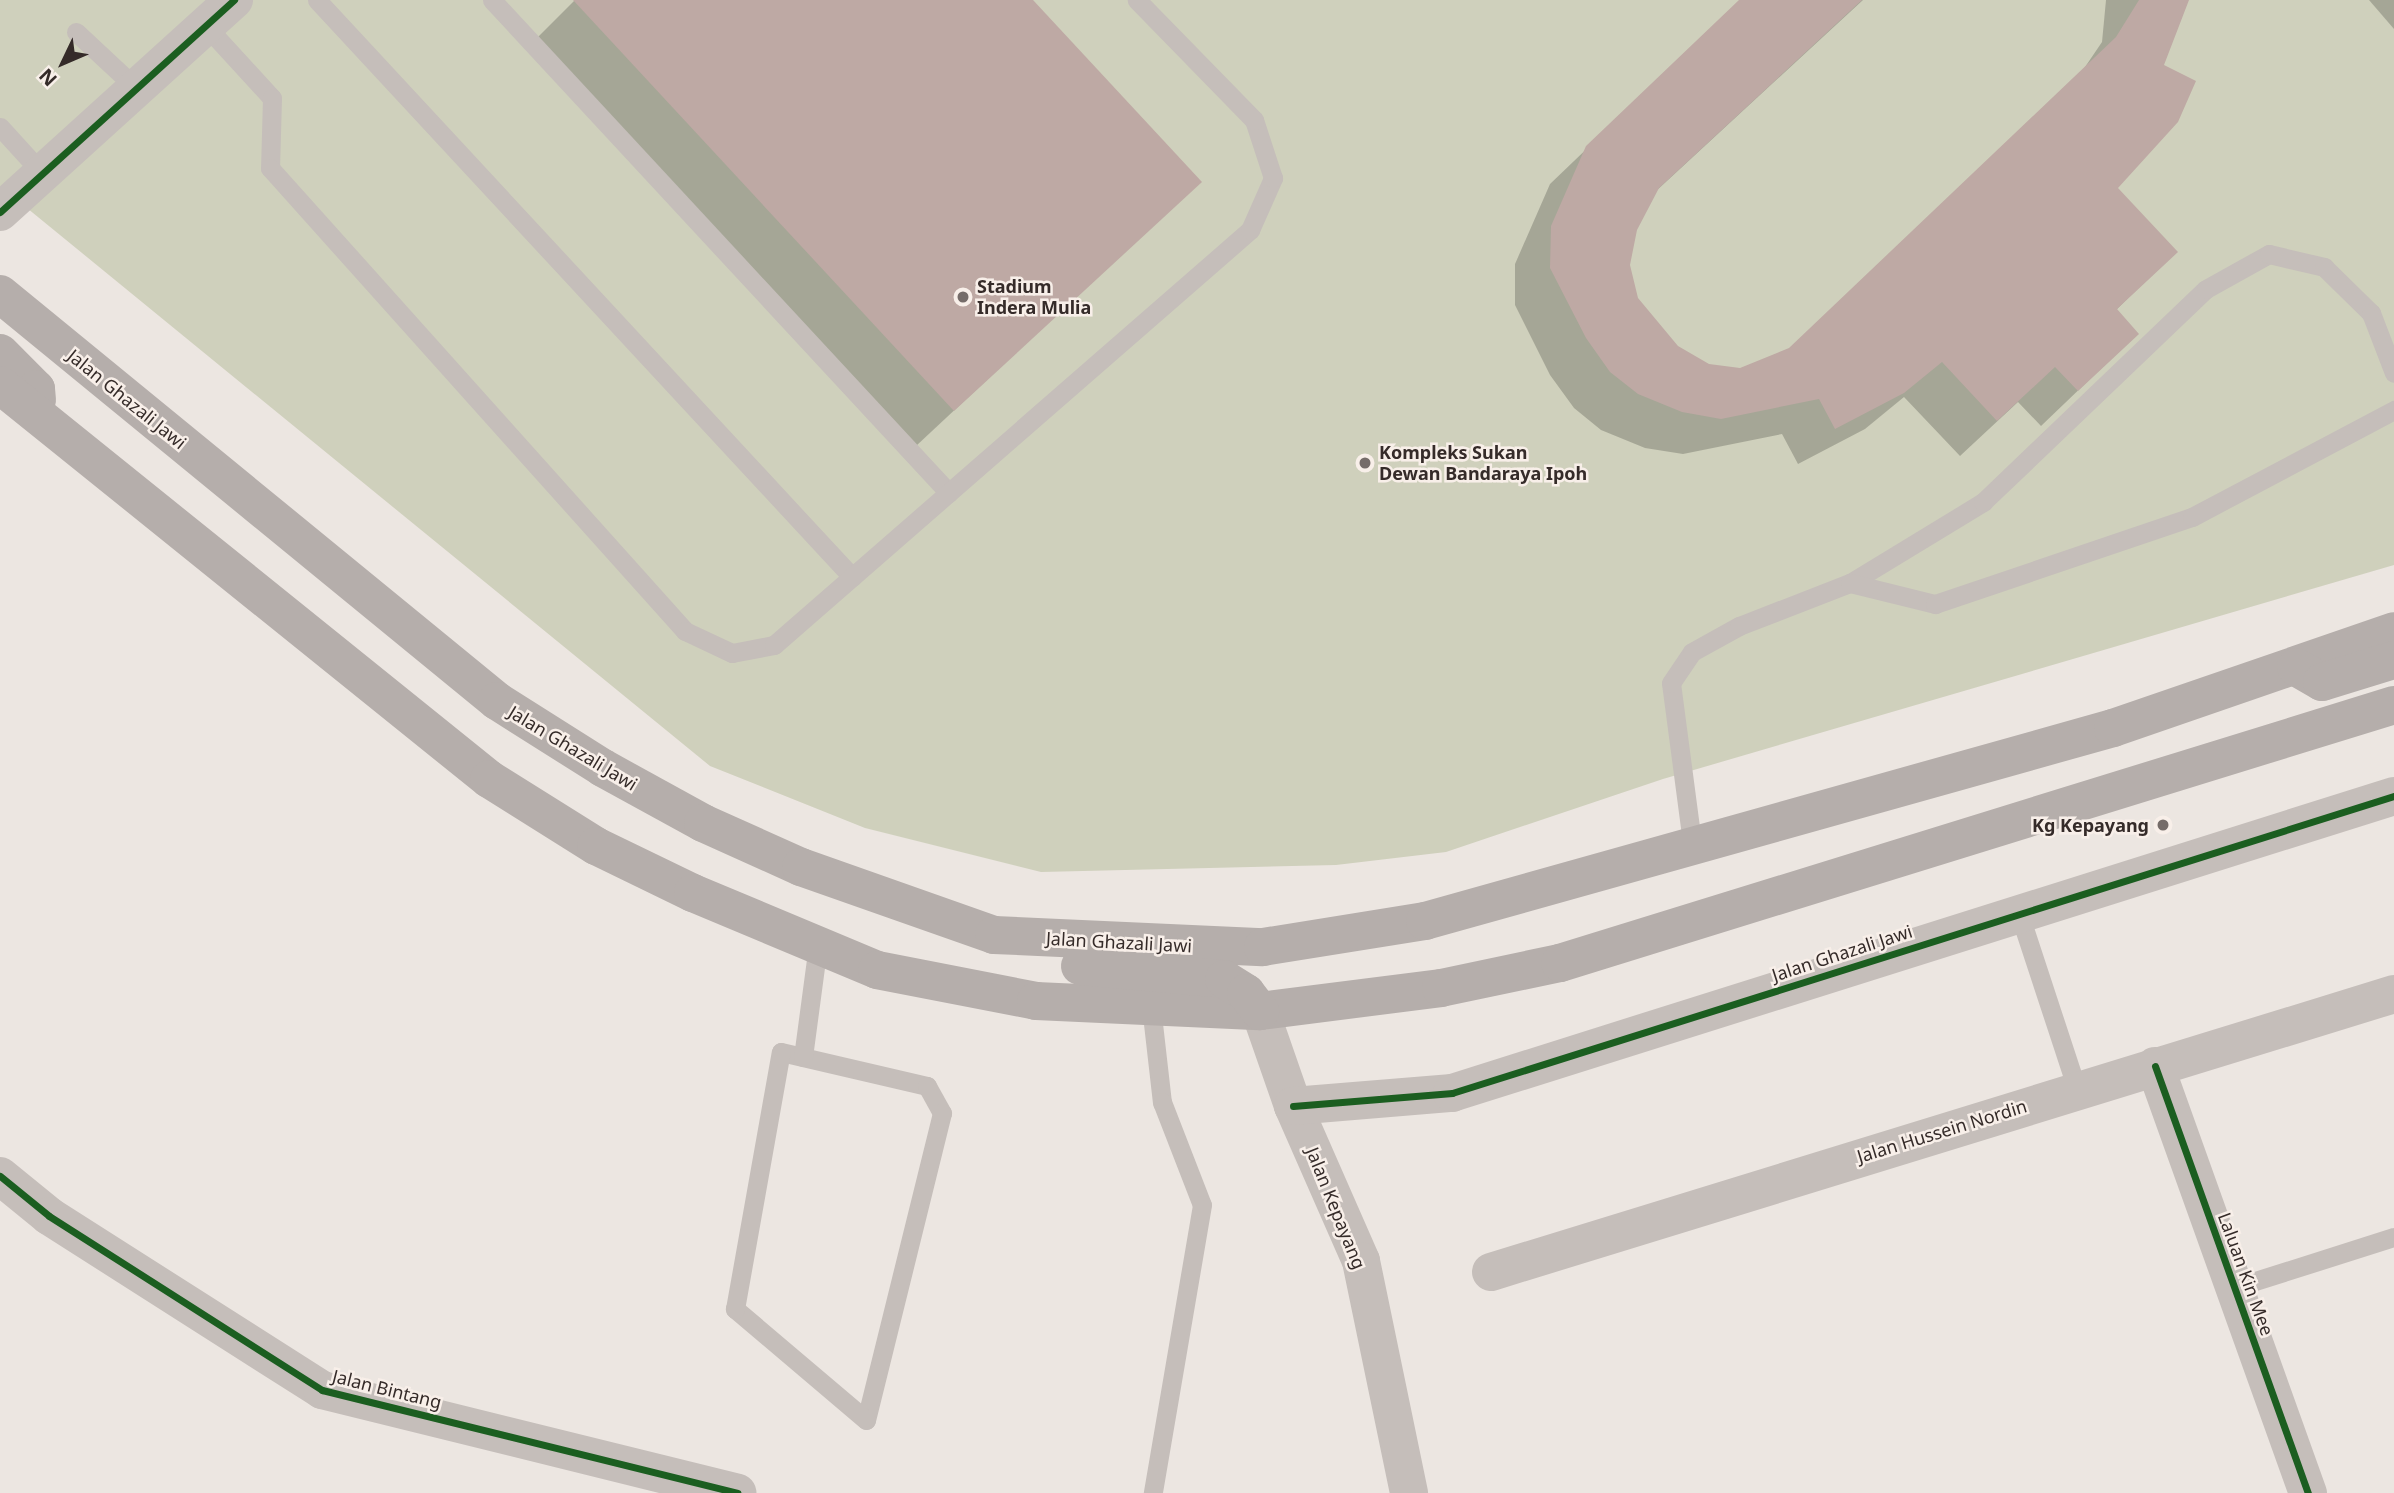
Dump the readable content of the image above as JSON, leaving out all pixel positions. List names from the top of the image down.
{
  "streets": {
    "main road": ["Jalan Ghazali Jawi"],
    "street": [
      "Jalan Hussein Nordin",
      "Jalan Kepayang",
      "Laluan Kin Mee",
      "Jalan Bintang"
    ]
  },
  "crossings": [
    ["Jalan Ghazali Jawi", "Jalan Kepayang"],
    ["Jalan Hussein Nordin", "Laluan Kin Mee"]
  ],
  "places": ["Stadium Indera Mulia", "Kompleks Sukan Dewan Bandaraya Ipoh", "Kg Kepayang"],
  "north": "bottom left"
}
